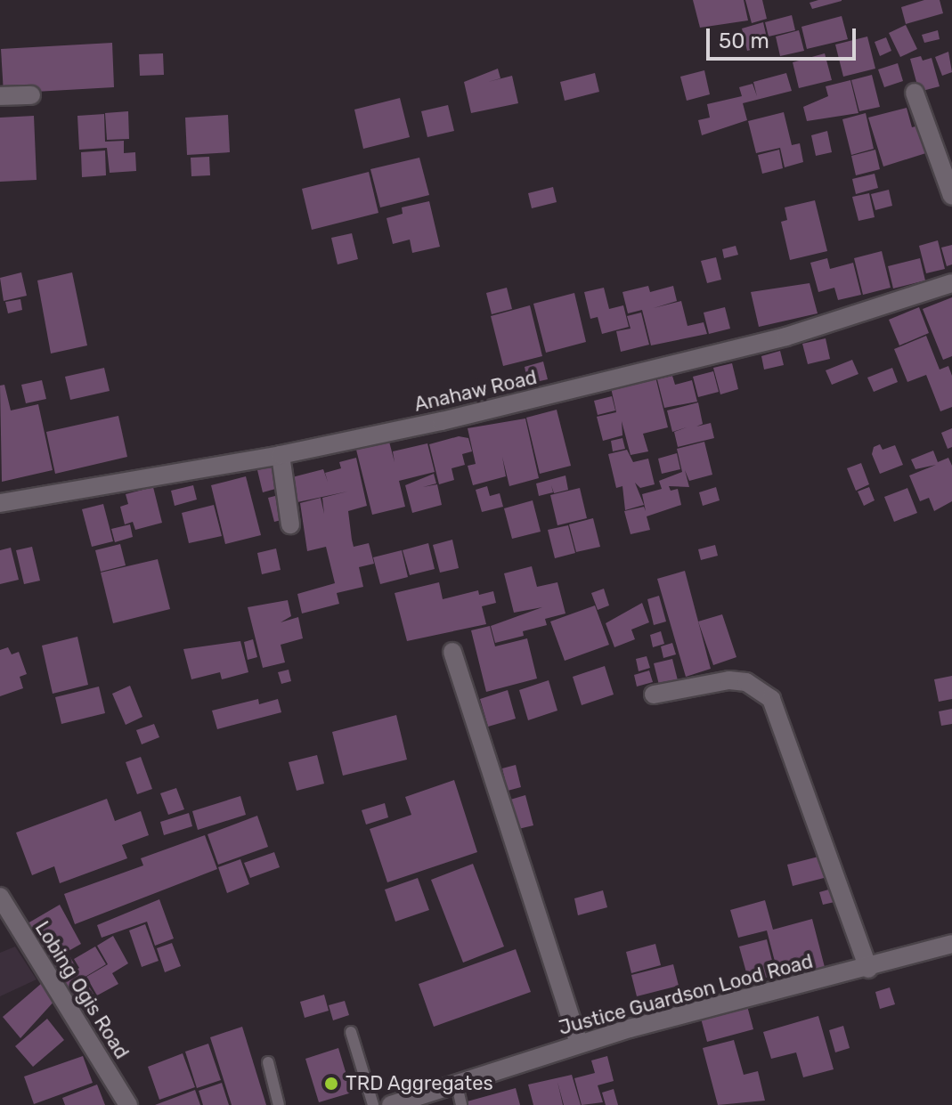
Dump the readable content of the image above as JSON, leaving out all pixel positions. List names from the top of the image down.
{
  "streets": {
    "street": ["Anahaw Road", "Lobing Ogis Road", "Justice Guardson Lood Road"]
  },
  "places": ["TRD Aggregates"],
  "scale_bar": "50 m"
}
